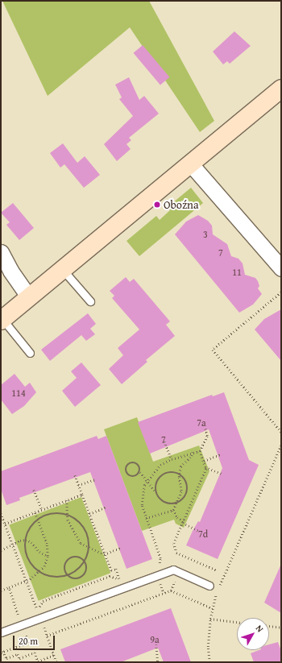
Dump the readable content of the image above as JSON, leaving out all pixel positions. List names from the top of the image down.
{
  "places": ["Oboźna"],
  "house_numbers": [
    "3",
    "7",
    "11",
    "114",
    "7a",
    "7",
    "7d",
    "9a"
  ],
  "scale_bar": "20 m",
  "north": "top right"
}
